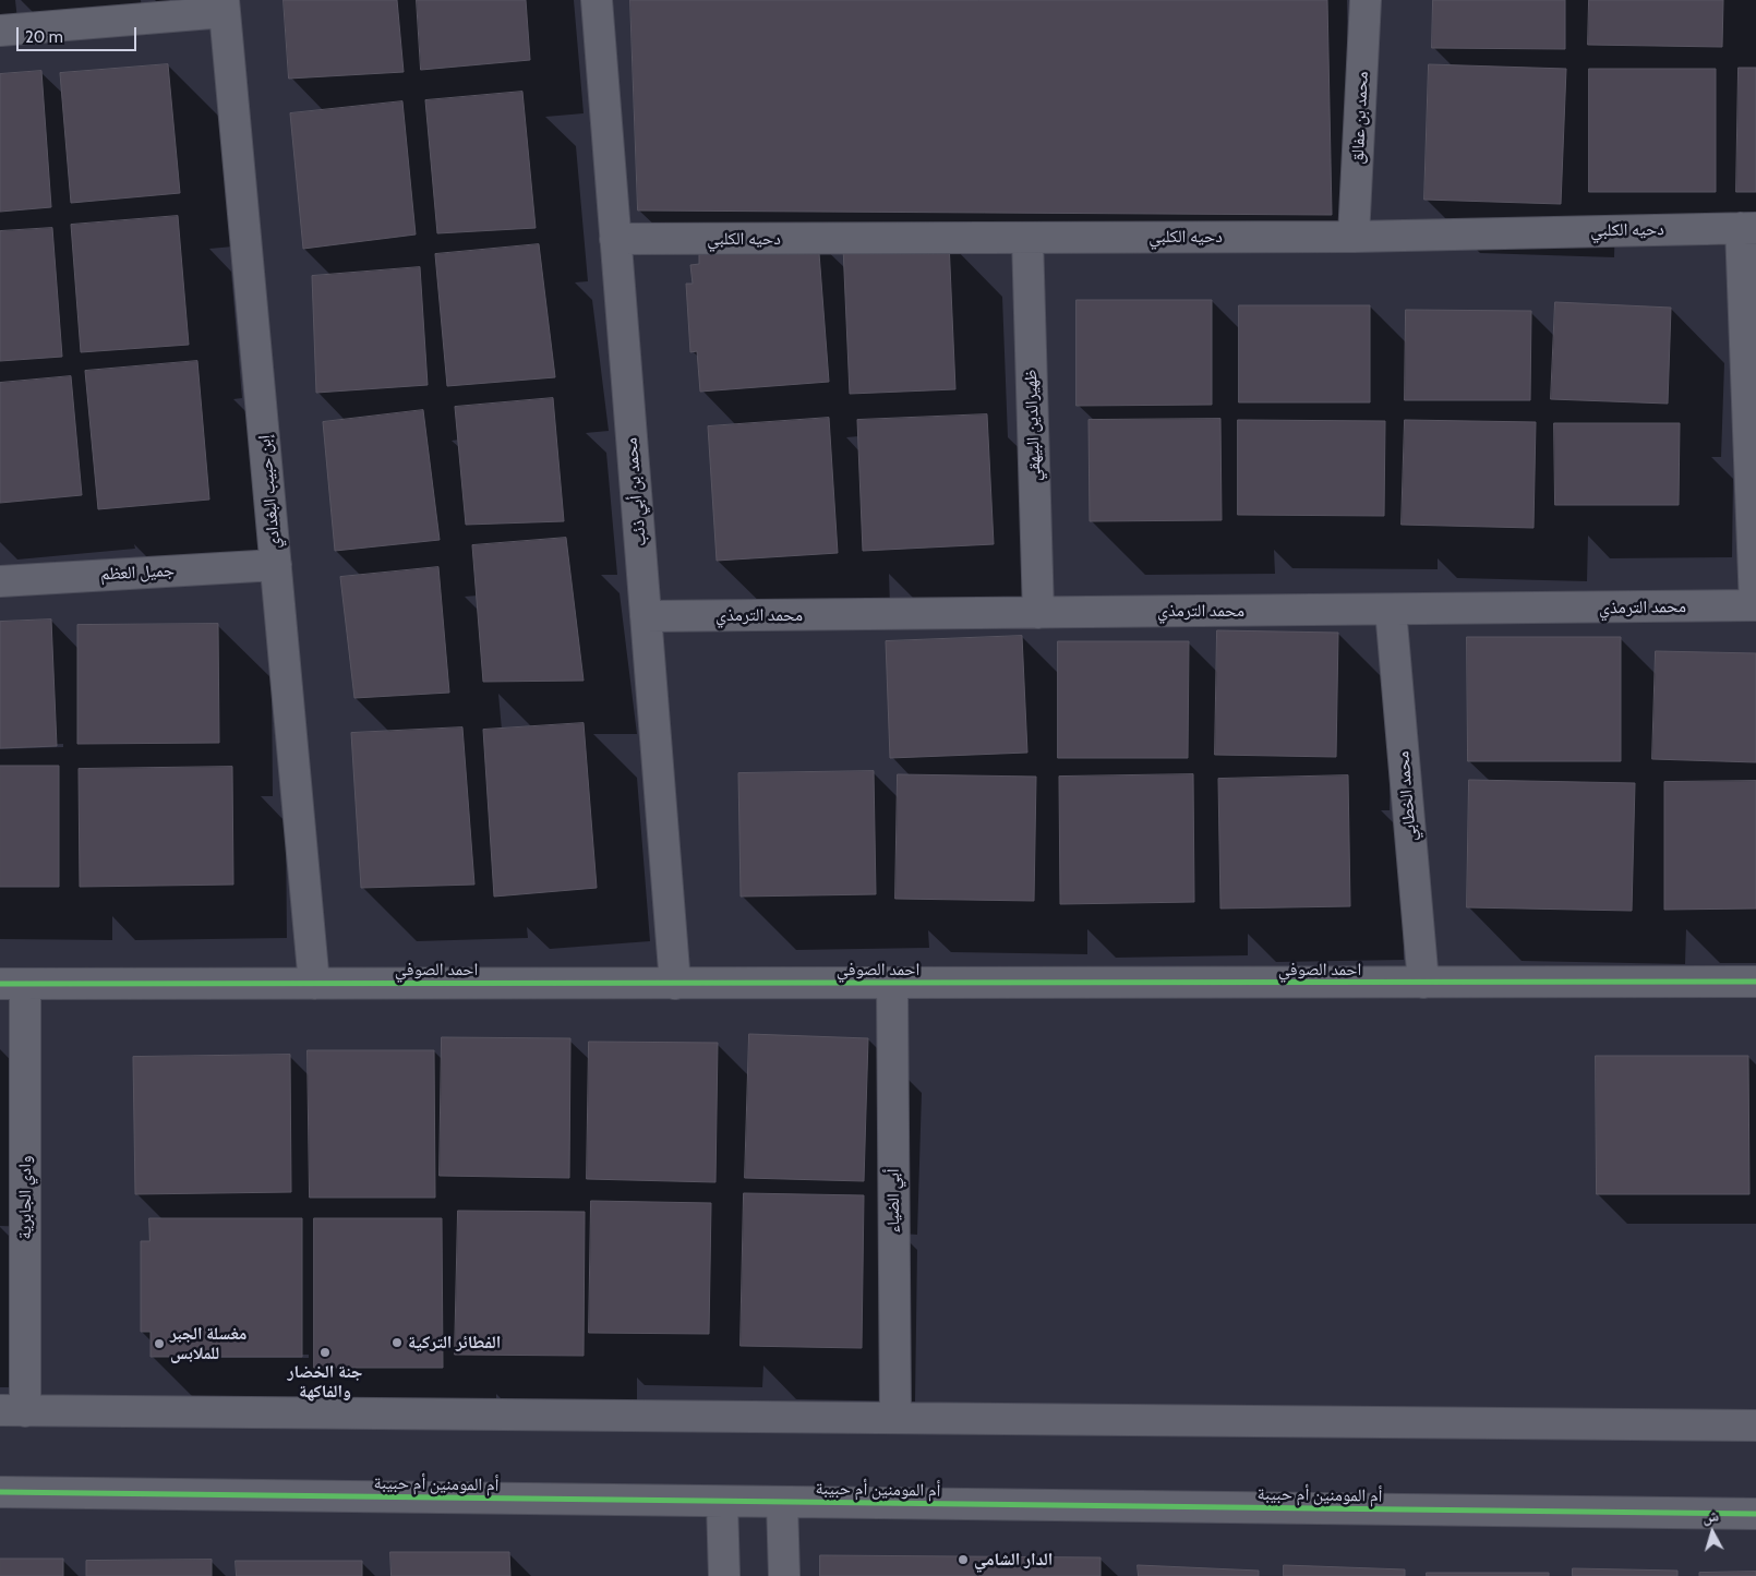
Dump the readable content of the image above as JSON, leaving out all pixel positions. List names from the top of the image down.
{
  "streets": {
    "street": [
      "محمد بن عفالق",
      "دحيه الكلبي",
      "ظهيرالدين البيهقي",
      "إبن حبيب البغدادي",
      "محمد بن أبي ذئب",
      "جميل العظم",
      "محمد الترمذي",
      "محمد الخطابي",
      "احمد الصوفي",
      "وادي الجابرية",
      "أبي الضياء",
      "أم المومنين أم حبيبة"
    ]
  },
  "crossings": [
    ["محمد بن عفالق", "دحيه الكلبي"],
    ["دحيه الكلبي", "ظهيرالدين البيهقي"],
    ["دحيه الكلبي", "محمد بن أبي ذئب"],
    ["ظهيرالدين البيهقي", "محمد الترمذي"],
    ["إبن حبيب البغدادي", "جميل العظم"],
    ["إبن حبيب البغدادي", "احمد الصوفي"],
    ["محمد بن أبي ذئب", "محمد الترمذي"],
    ["محمد بن أبي ذئب", "احمد الصوفي"],
    ["محمد الترمذي", "محمد الخطابي"],
    ["محمد الخطابي", "احمد الصوفي"],
    ["احمد الصوفي", "وادي الجابرية"],
    ["احمد الصوفي", "أبي الضياء"]
  ],
  "places": [
    "الفطائر التركية",
    "مغسلة الجبر للملابس",
    "جنة الخضار والفاكهة",
    "الدار الشامي"
  ],
  "scale_bar": "20 m",
  "north": "top"
}
